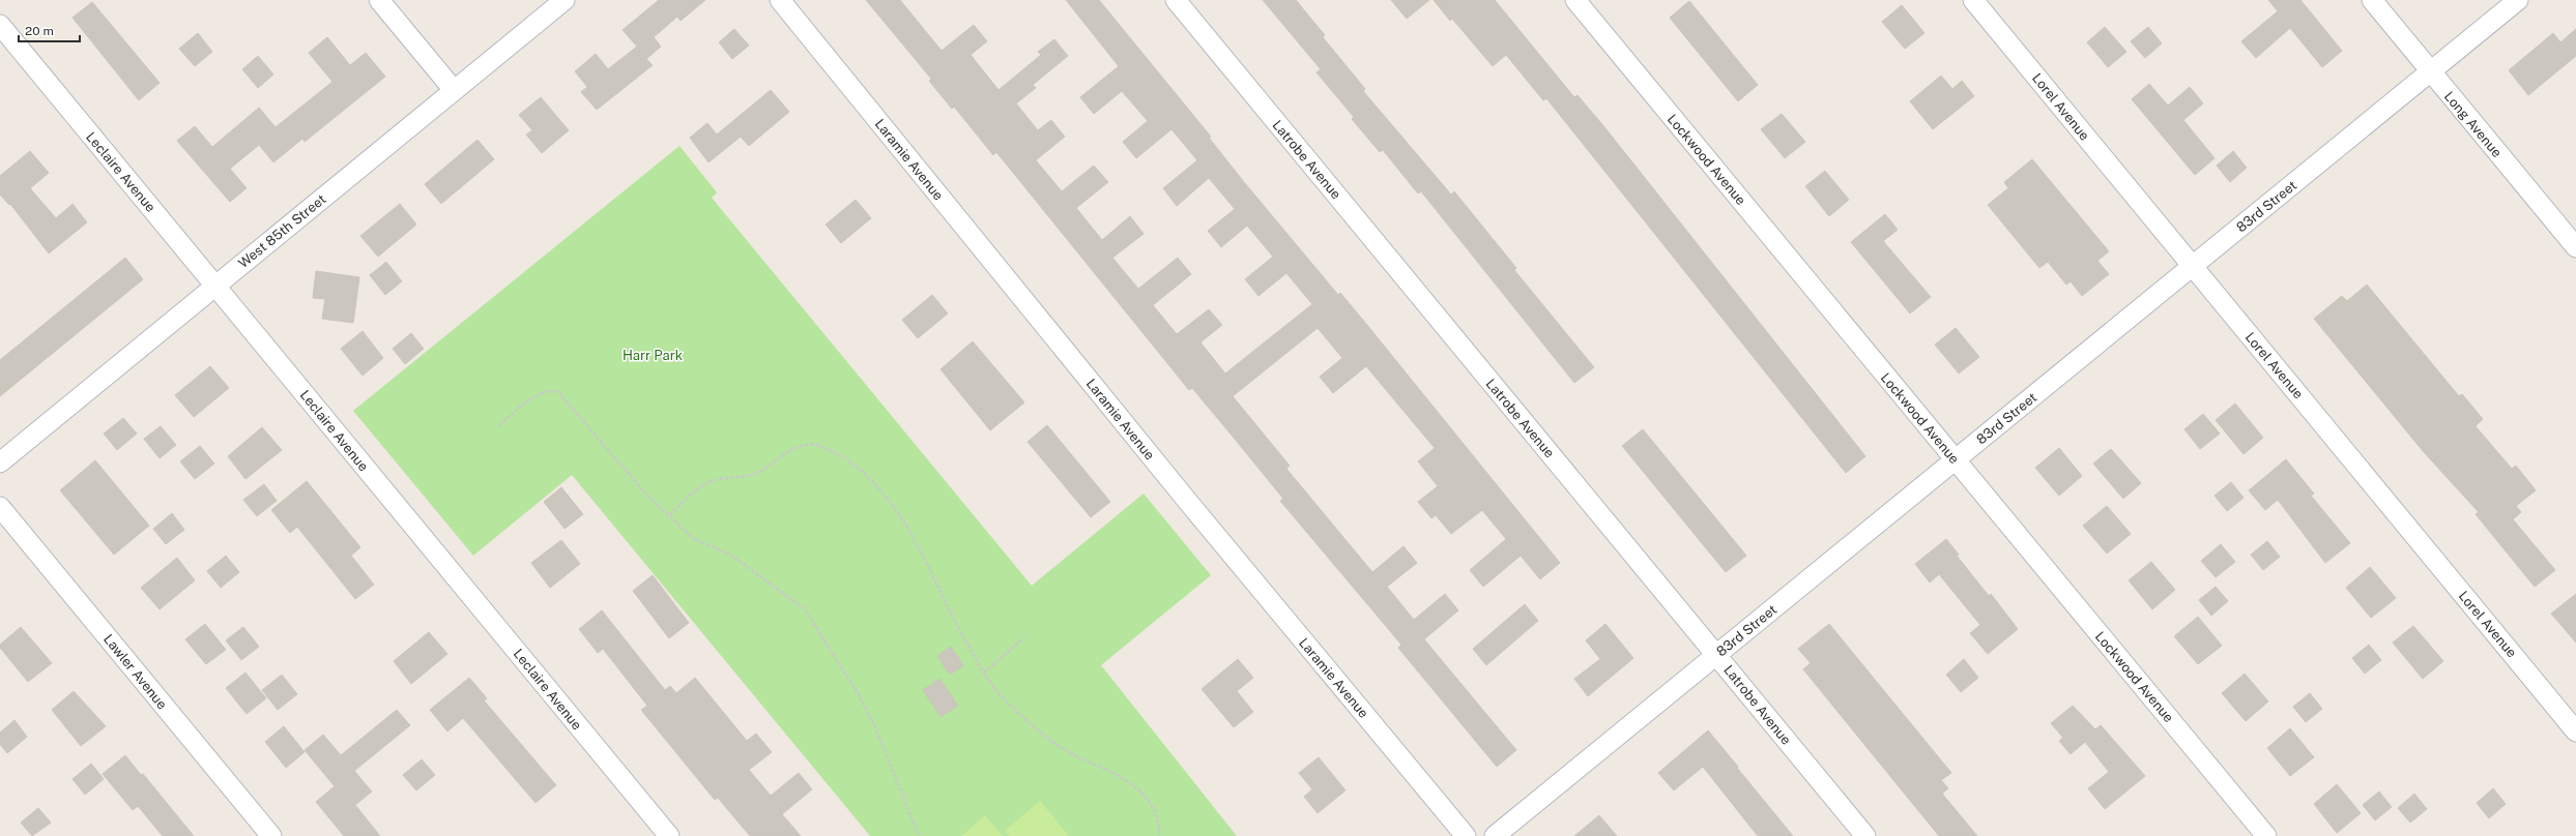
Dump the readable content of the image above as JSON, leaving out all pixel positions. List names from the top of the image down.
{
  "streets": {
    "street": [
      "Lorel Avenue",
      "Long Avenue",
      "Laramie Avenue",
      "Latrobe Avenue",
      "Lockwood Avenue",
      "Leclaire Avenue",
      "83rd Street",
      "West 85th Street",
      "Lawler Avenue"
    ]
  },
  "crossings": [
    ["Lorel Avenue", "83rd Street"],
    ["Long Avenue", "83rd Street"],
    ["Latrobe Avenue", "83rd Street"],
    ["Lockwood Avenue", "83rd Street"],
    ["Leclaire Avenue", "West 85th Street"]
  ],
  "parks": ["Harr Park"],
  "scale_bar": "20 m"
}
